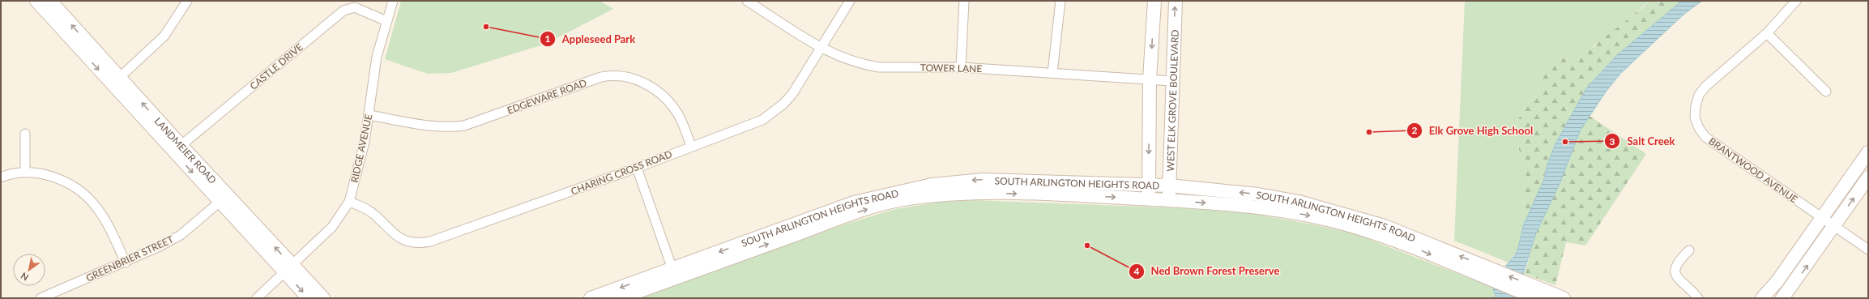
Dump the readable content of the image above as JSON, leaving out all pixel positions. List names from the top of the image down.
{
  "streets": {
    "main road": ["WEST ELK GROVE BOULEVARD", "LANDMEIER ROAD", "SOUTH ARLINGTON HEIGHTS ROAD"],
    "street": [
      "CASTLE DRIVE",
      "TOWER LANE",
      "EDGEWARE ROAD",
      "RIDGE AVENUE",
      "BRANTWOOD AVENUE",
      "CHARING CROSS ROAD",
      "GREENBRIER STREET"
    ]
  },
  "crossings": [
    ["CASTLE DRIVE", "RIDGE AVENUE"],
    ["CASTLE DRIVE", "LANDMEIER ROAD"],
    ["TOWER LANE", "WEST ELK GROVE BOULEVARD"],
    ["TOWER LANE", "CHARING CROSS ROAD"],
    ["EDGEWARE ROAD", "RIDGE AVENUE"],
    ["EDGEWARE ROAD", "CHARING CROSS ROAD"],
    ["WEST ELK GROVE BOULEVARD", "SOUTH ARLINGTON HEIGHTS ROAD"],
    ["RIDGE AVENUE", "LANDMEIER ROAD"],
    ["RIDGE AVENUE", "CHARING CROSS ROAD"],
    ["LANDMEIER ROAD", "GREENBRIER STREET"]
  ],
  "places": [
    "Appleseed Park",
    "Elk Grove High School",
    "Salt Creek",
    "Ned Brown Forest Preserve"
  ],
  "north": "bottom left"
}
